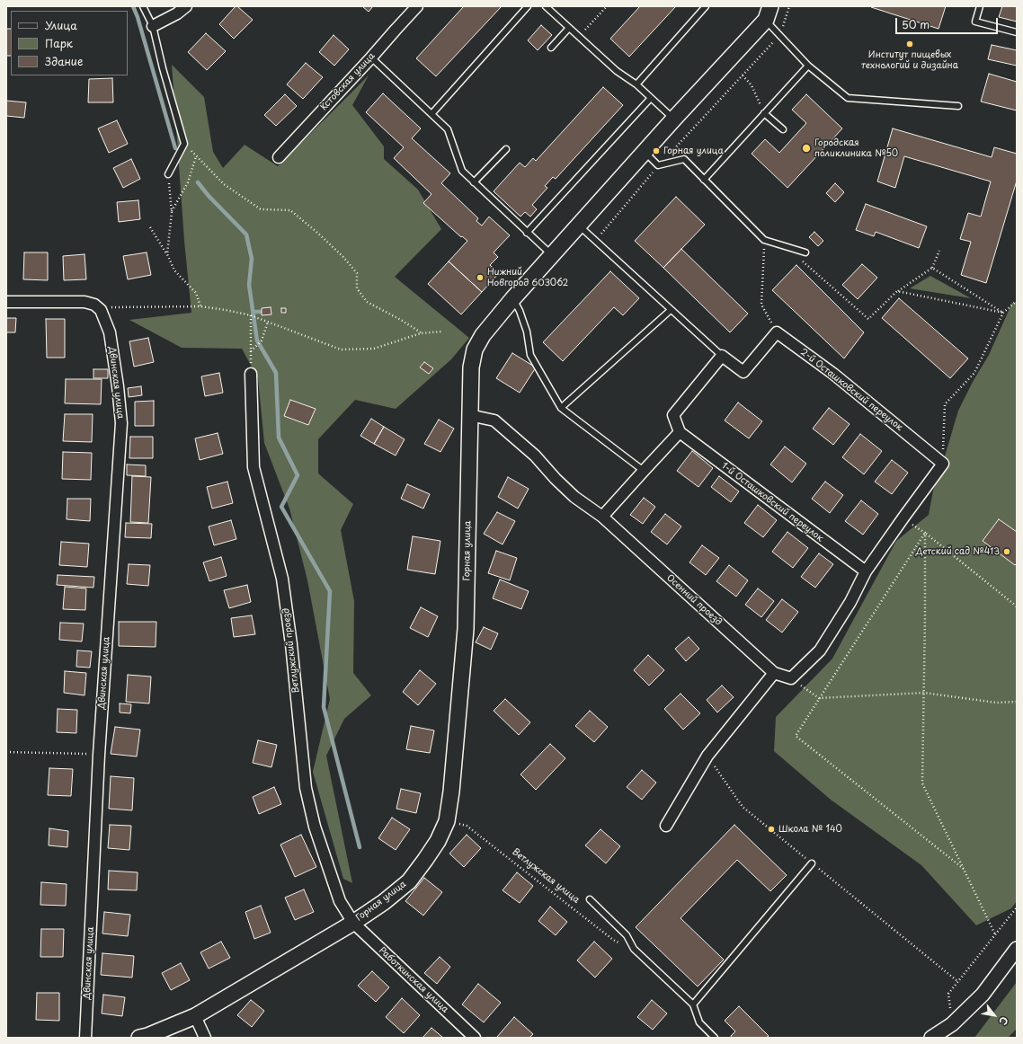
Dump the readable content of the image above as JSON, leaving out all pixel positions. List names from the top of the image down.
{
  "streets": {
    "main road": ["Горная улица"],
    "street": [
      "Кстовская улица",
      "Двинская улица",
      "2-й Осташковский переулок",
      "1-й Осташковский переулок",
      "Осенний проезд",
      "Ветлужский проезд",
      "Работкинская улица"
    ],
    "lane": ["Ветлужская улица"]
  },
  "crossings": [
    ["Горная улица", "Осенний проезд"],
    ["Горная улица", "Ветлужский проезд"],
    ["Горная улица", "Ветлужская улица"],
    ["Горная улица", "Работкинская улица"],
    ["Ветлужский проезд", "Работкинская улица"]
  ],
  "places": [
    "Институт пищевых технологий и дизайна",
    "Городская поликлиника №50",
    "Горная улица",
    "Нижний Новгород 603062",
    "Детский сад №413",
    "Школа № 140"
  ],
  "legend": ["Улица", "Парк", "Здание"],
  "scale_bar": "50 m",
  "north": "bottom right"
}
